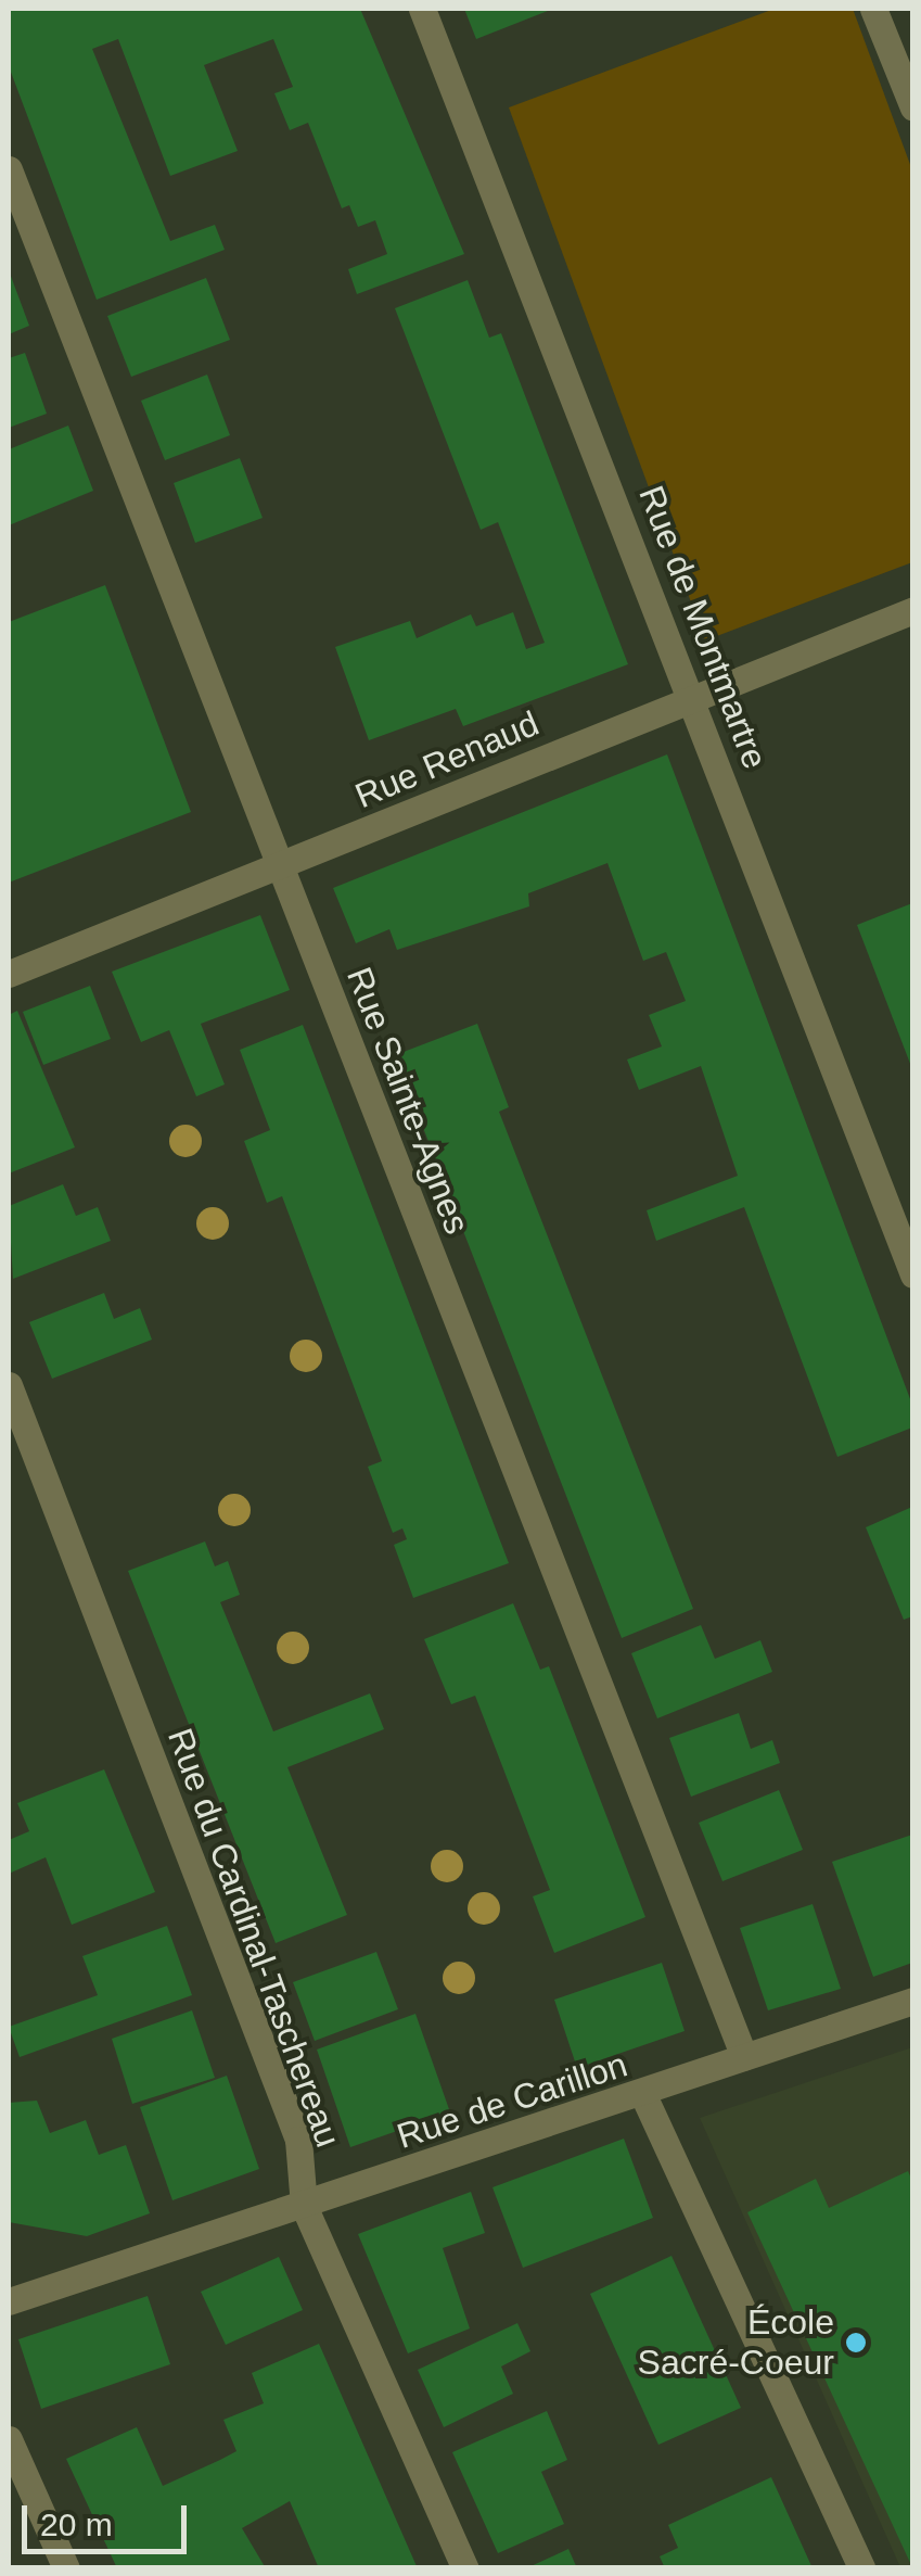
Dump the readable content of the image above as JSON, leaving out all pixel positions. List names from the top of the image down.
{
  "streets": {
    "street": [
      "Rue de Montmartre",
      "Rue Renaud",
      "Rue Sainte-Agnes",
      "Rue du Cardinal-Taschereau",
      "Rue de Carillon"
    ]
  },
  "crossings": [
    ["Rue de Montmartre", "Rue Renaud"],
    ["Rue Renaud", "Rue Sainte-Agnes"],
    ["Rue Sainte-Agnes", "Rue de Carillon"],
    ["Rue du Cardinal-Taschereau", "Rue de Carillon"]
  ],
  "places": ["École Sacré-Coeur"],
  "scale_bar": "20 m"
}
